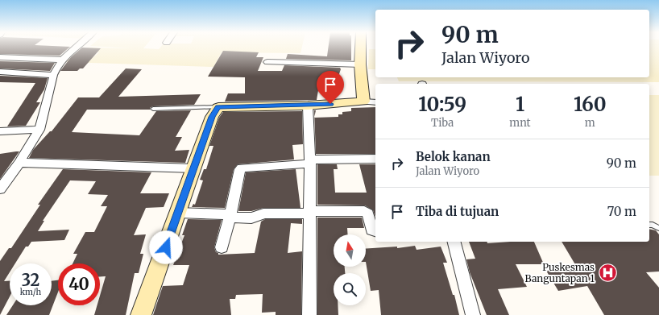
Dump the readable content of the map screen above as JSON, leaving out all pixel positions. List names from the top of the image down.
{
  "places": {
    "hospital": ["Puskesmas Banguntapan 1"]
  },
  "north": "top",
  "page": {
    "turn": ["90 m", "Jalan Wiyoro"],
    "eta": [
      "10:59",
      "Tiba",
      "1",
      "mnt",
      "160",
      "m"
    ],
    "list": [
      {
        "name": "Belok kanan",
        "note": "Jalan Wiyoro",
        "value": "90 m"
      },
      {
        "name": "Tiba di tujuan",
        "value": "70 m"
      }
    ],
    "speed": "32 km/h",
    "limit": "40"
  }
}
